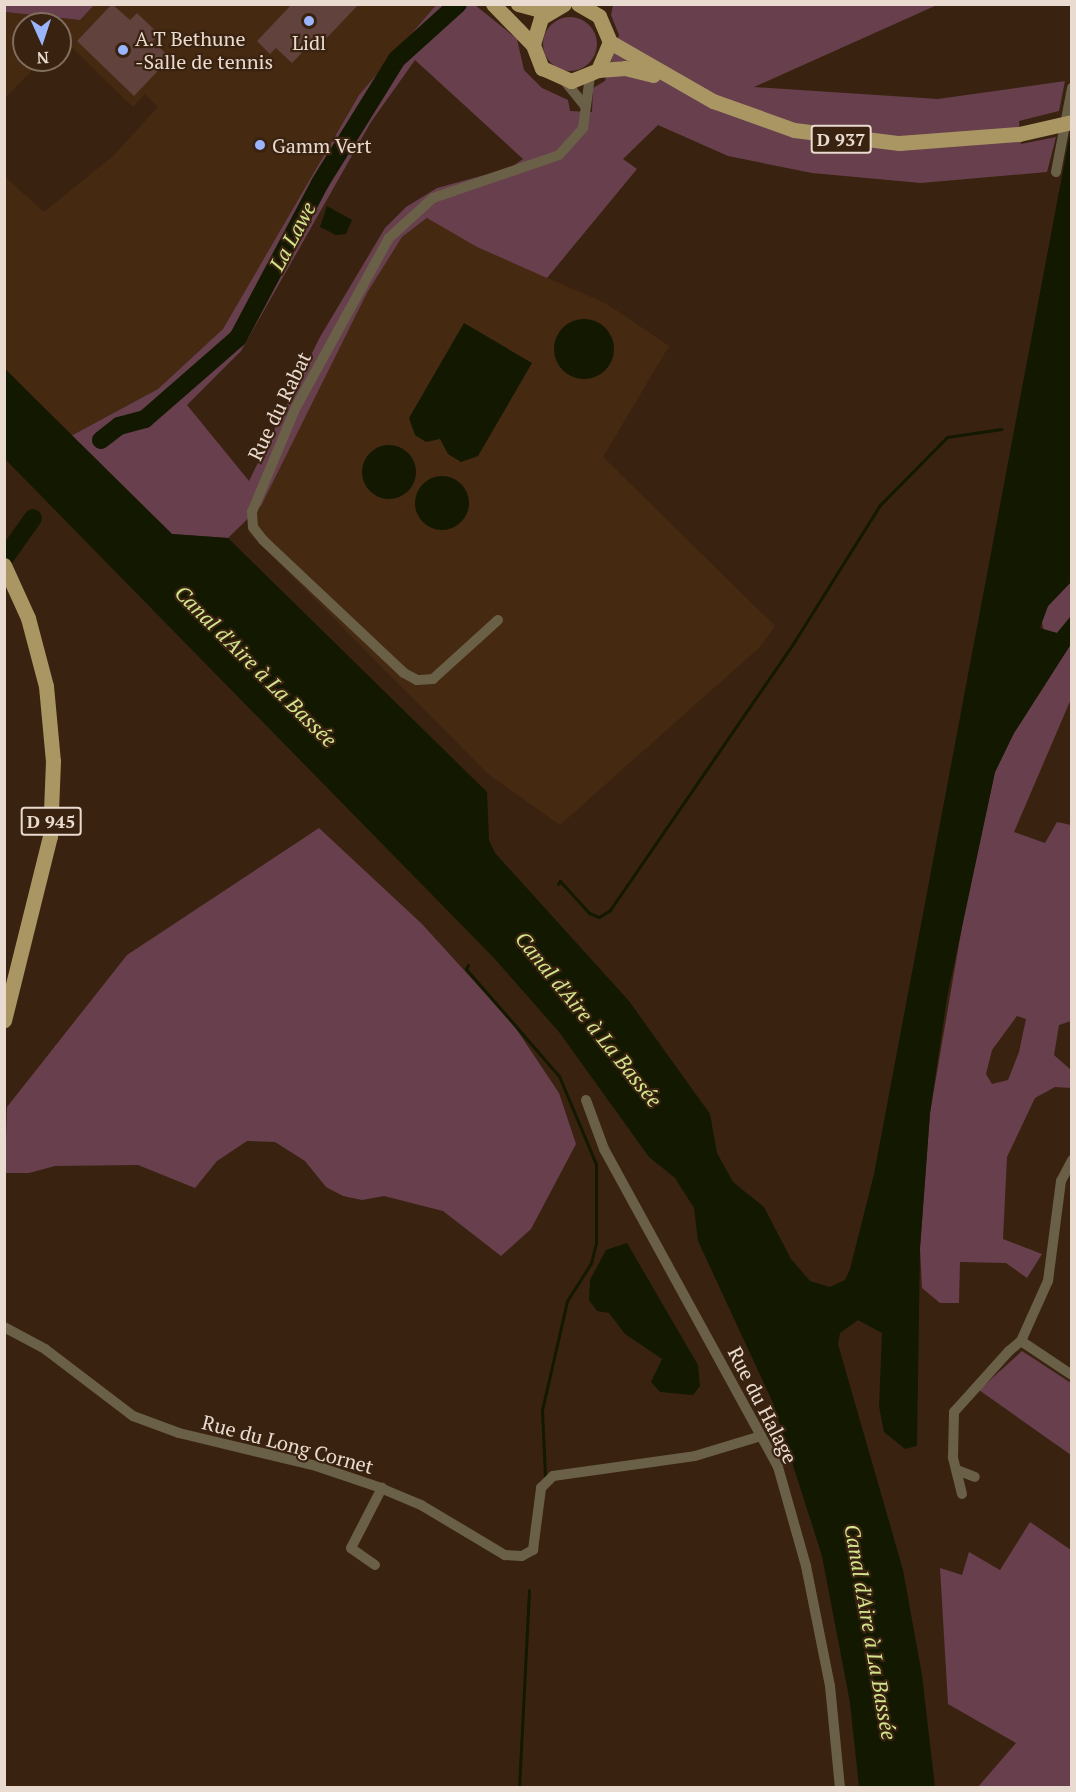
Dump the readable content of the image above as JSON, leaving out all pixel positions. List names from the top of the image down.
{
  "streets": {
    "main road": ["D 937", "D 945"],
    "street": ["Rue du Rabat", "Rue du Halage", "Rue du Long Cornet"]
  },
  "crossings": [
    ["D 937", "Rue du Rabat"],
    ["Rue du Halage", "Rue du Long Cornet"]
  ],
  "water": ["La Lawe", "Canal d'Aire à La Bassée"],
  "places": ["Lidl", "A.T Bethune -Salle de tennis", "Gamm Vert"],
  "north": "bottom"
}
